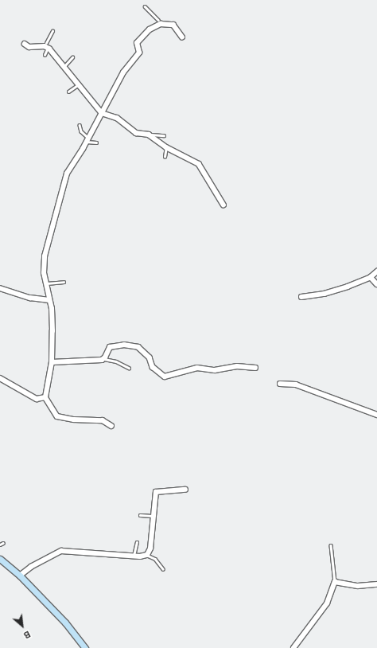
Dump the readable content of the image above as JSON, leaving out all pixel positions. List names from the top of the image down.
{
  "north": "bottom right"
}
